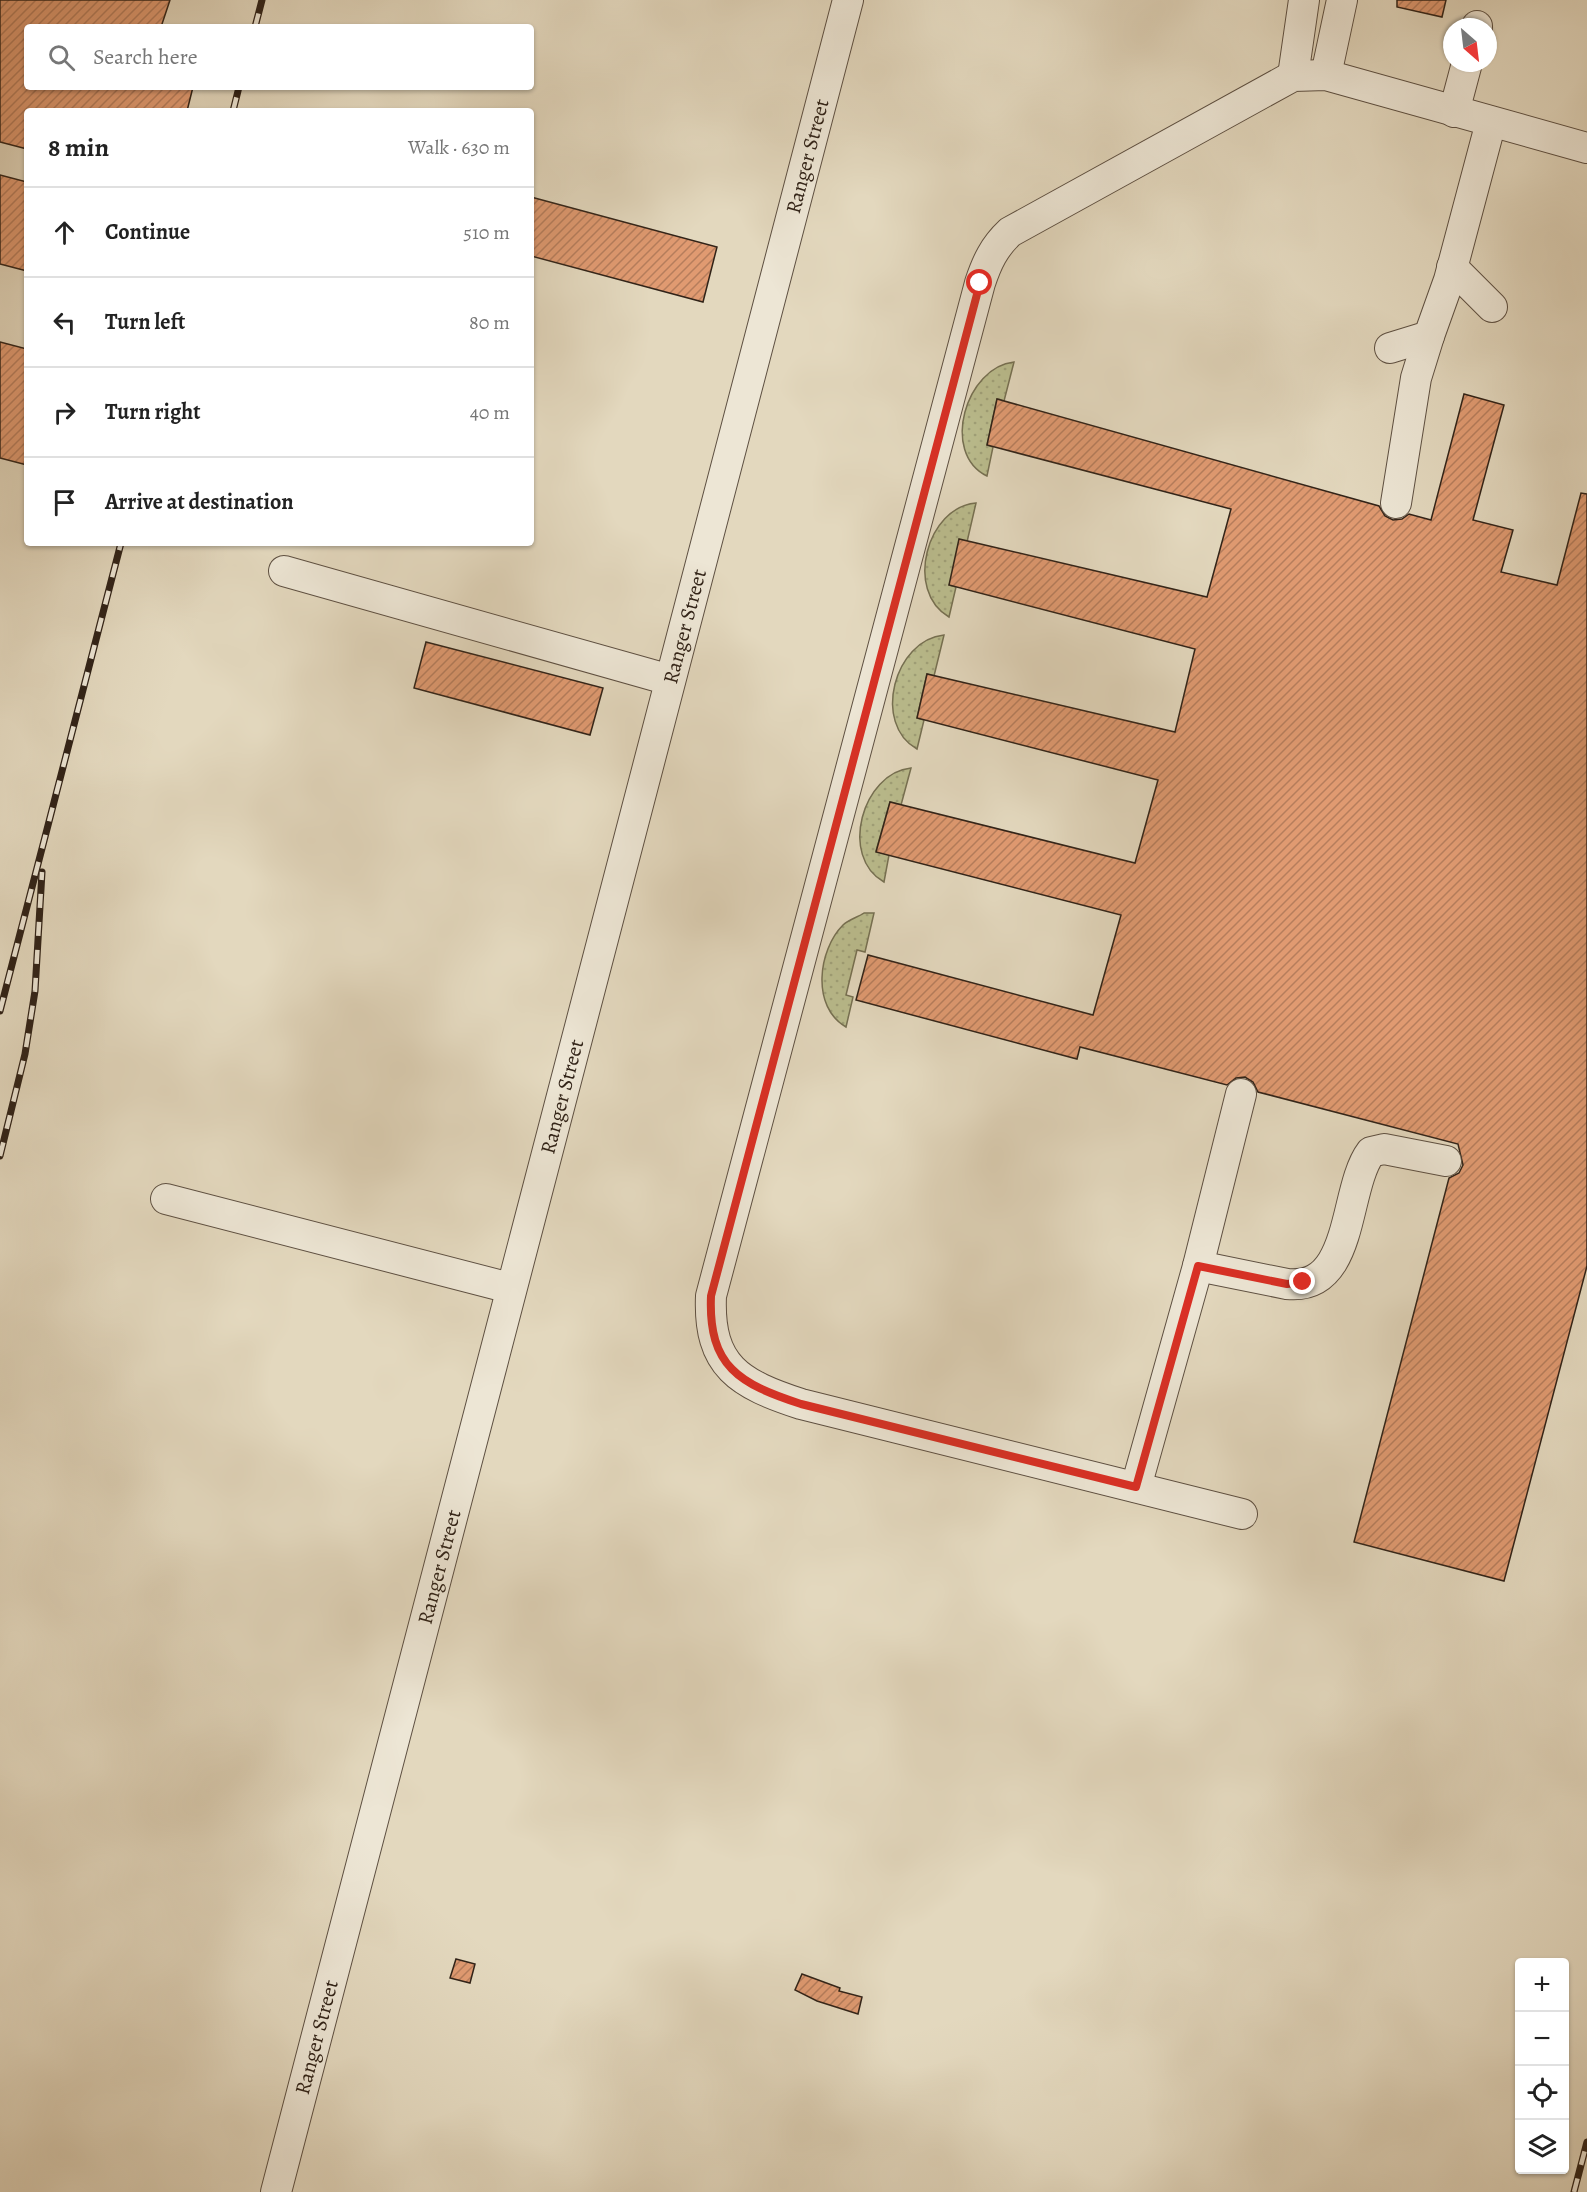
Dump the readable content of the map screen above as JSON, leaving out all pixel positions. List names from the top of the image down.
{
  "streets": {
    "lane": ["Ranger Street"]
  },
  "north": "bottom right",
  "page": {
    "search": "Search here",
    "heading": ["8 min", "Walk · 630 m"],
    "list": [
      ["Continue", "510 m"],
      ["Turn left", "80 m"],
      ["Turn right", "40 m"],
      "Arrive at destination"
    ],
    "map_buttons": ["+", "−"]
  }
}
